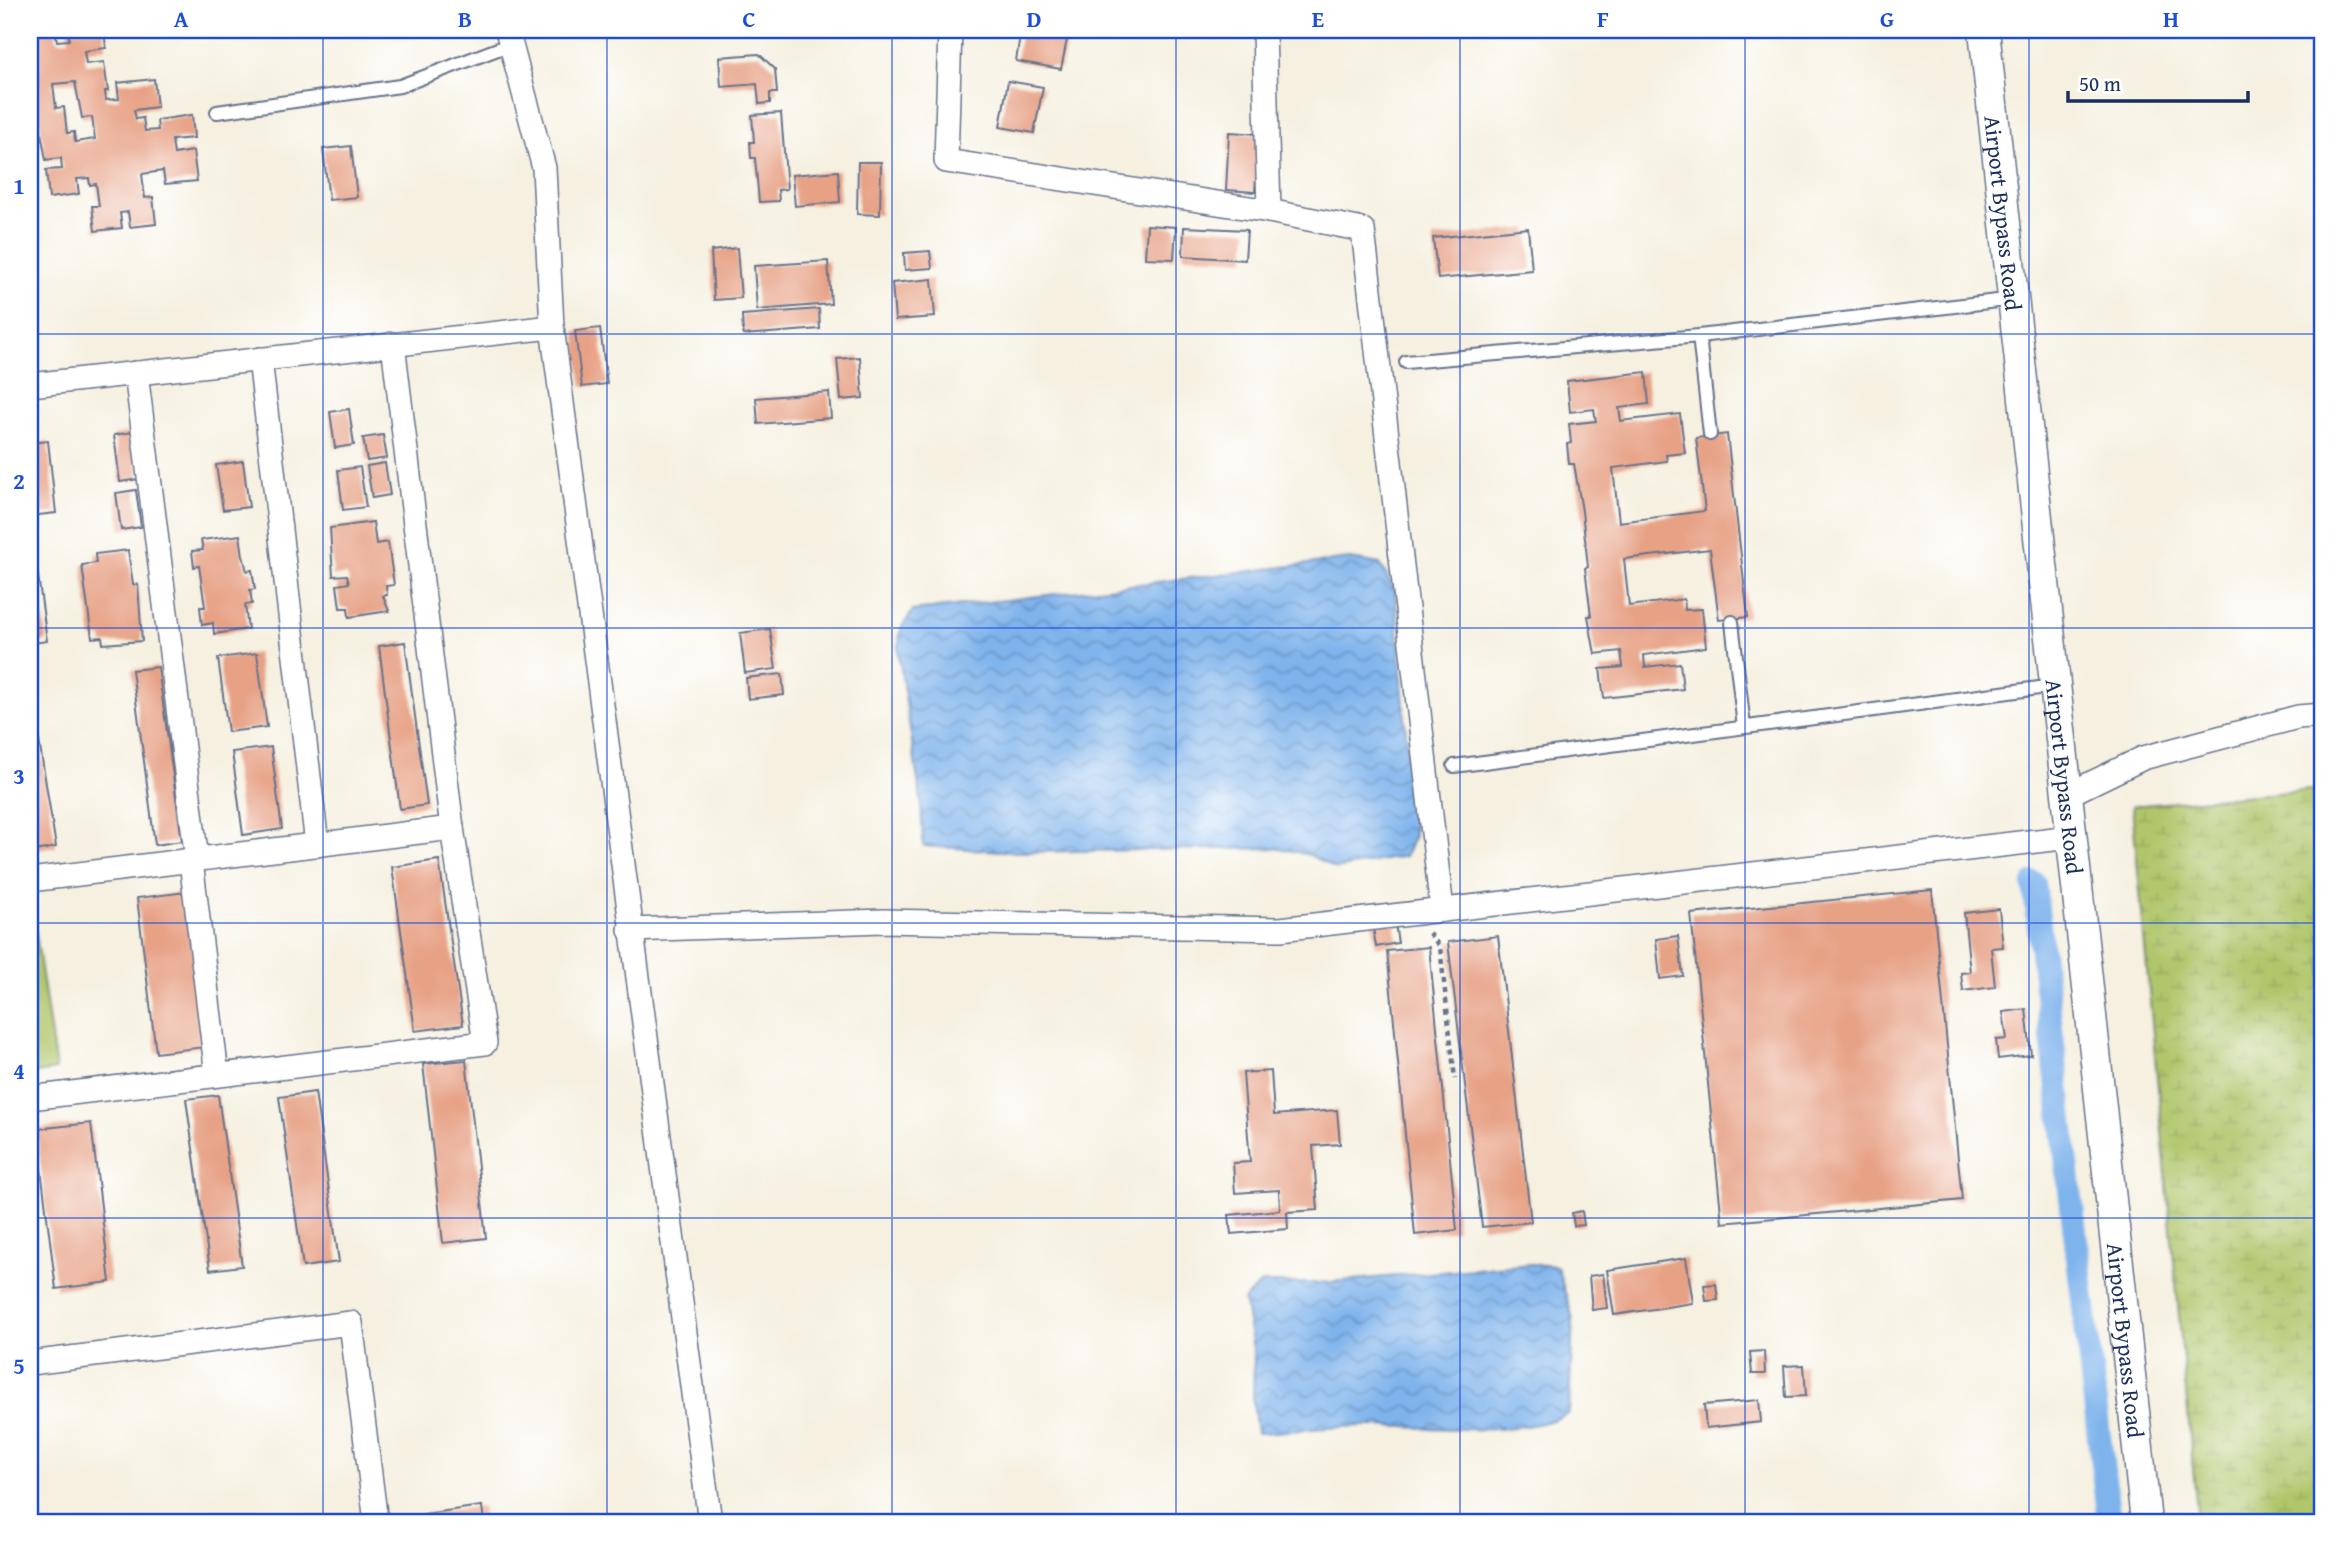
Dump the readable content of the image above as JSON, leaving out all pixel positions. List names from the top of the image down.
{
  "streets": {
    "street": ["Airport Bypass Road"]
  },
  "scale_bar": "50 m",
  "grid": {
    "columns": [
      "A",
      "B",
      "C",
      "D",
      "E",
      "F",
      "G",
      "H"
    ],
    "rows": [
      "1",
      "2",
      "3",
      "4",
      "5"
    ]
  }
}
